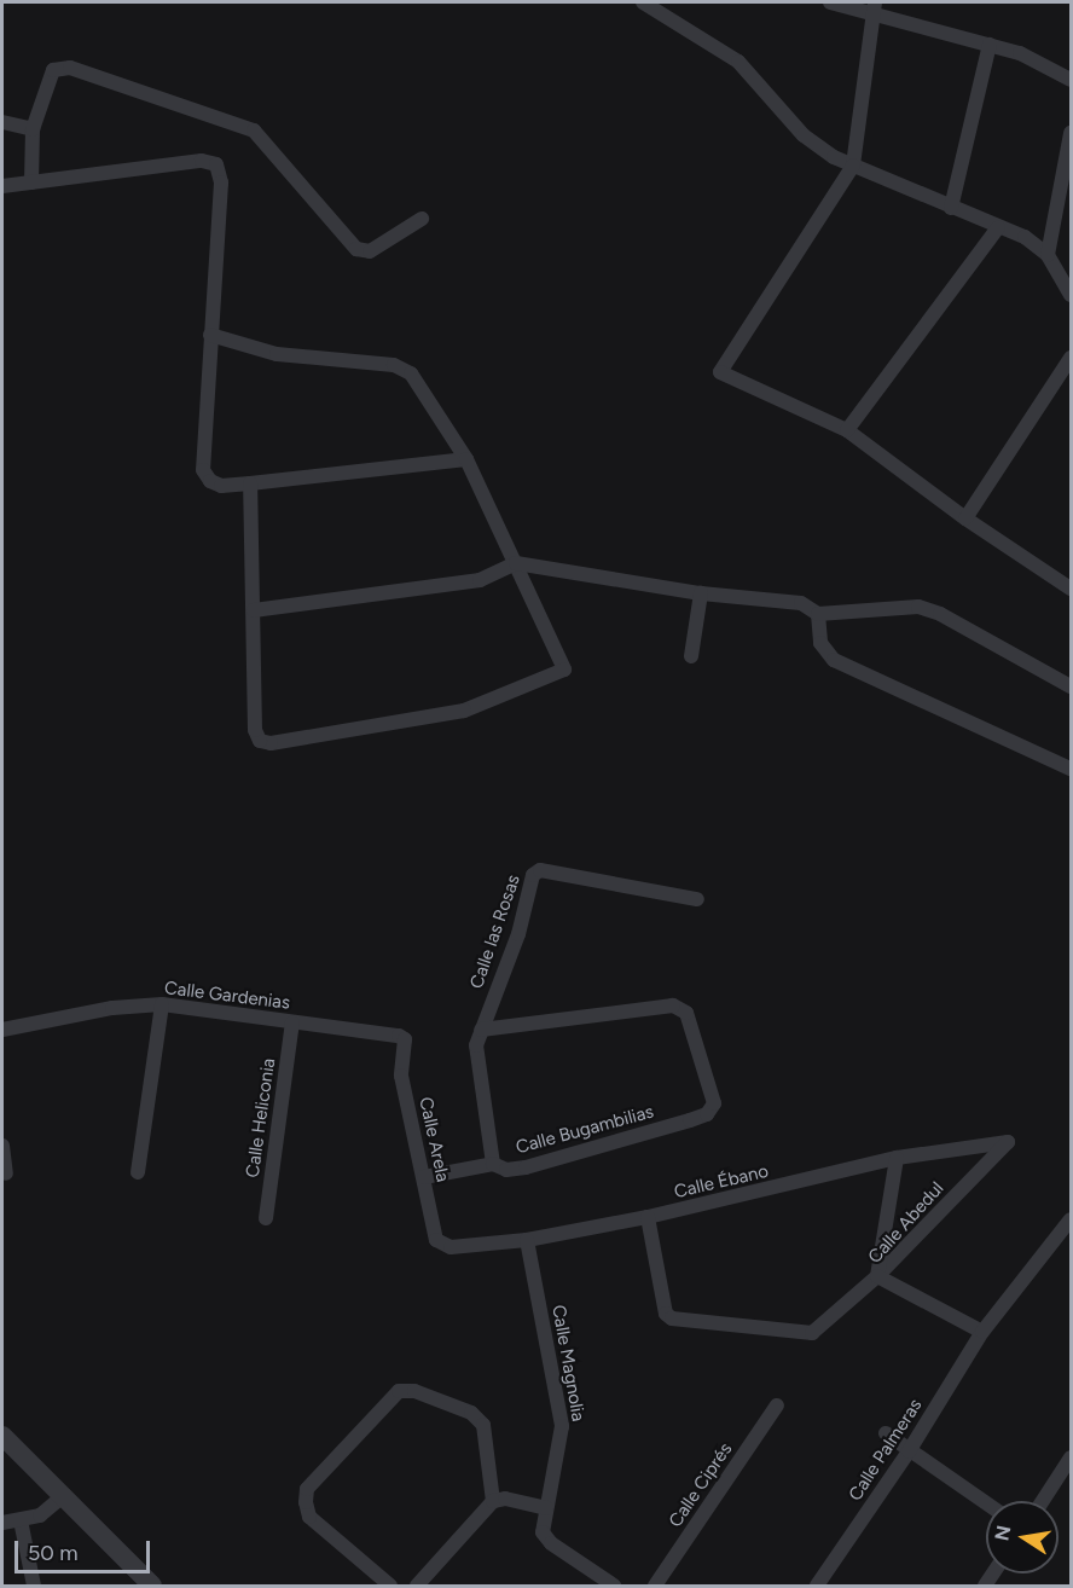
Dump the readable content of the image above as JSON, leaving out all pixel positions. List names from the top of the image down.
{
  "streets": {
    "street": [
      "Calle las Rosas",
      "Calle Gardenias",
      "Calle Heliconia",
      "Calle Bugambilias",
      "Calle Arela",
      "Calle Ébano",
      "Calle Abedul",
      "Calle Magnolia",
      "Calle Palmeras",
      "Calle Ciprés"
    ]
  },
  "crossings": [
    ["Calle las Rosas", "Calle Bugambilias"],
    ["Calle Gardenias", "Calle Heliconia"],
    ["Calle Gardenias", "Calle Arela"],
    ["Calle Bugambilias", "Calle Arela"],
    ["Calle Arela", "Calle Ébano"],
    ["Calle Ébano", "Calle Abedul"],
    ["Calle Ébano", "Calle Magnolia"],
    ["Calle Abedul", "Calle Palmeras"]
  ],
  "scale_bar": "50 m",
  "north": "left"
}
